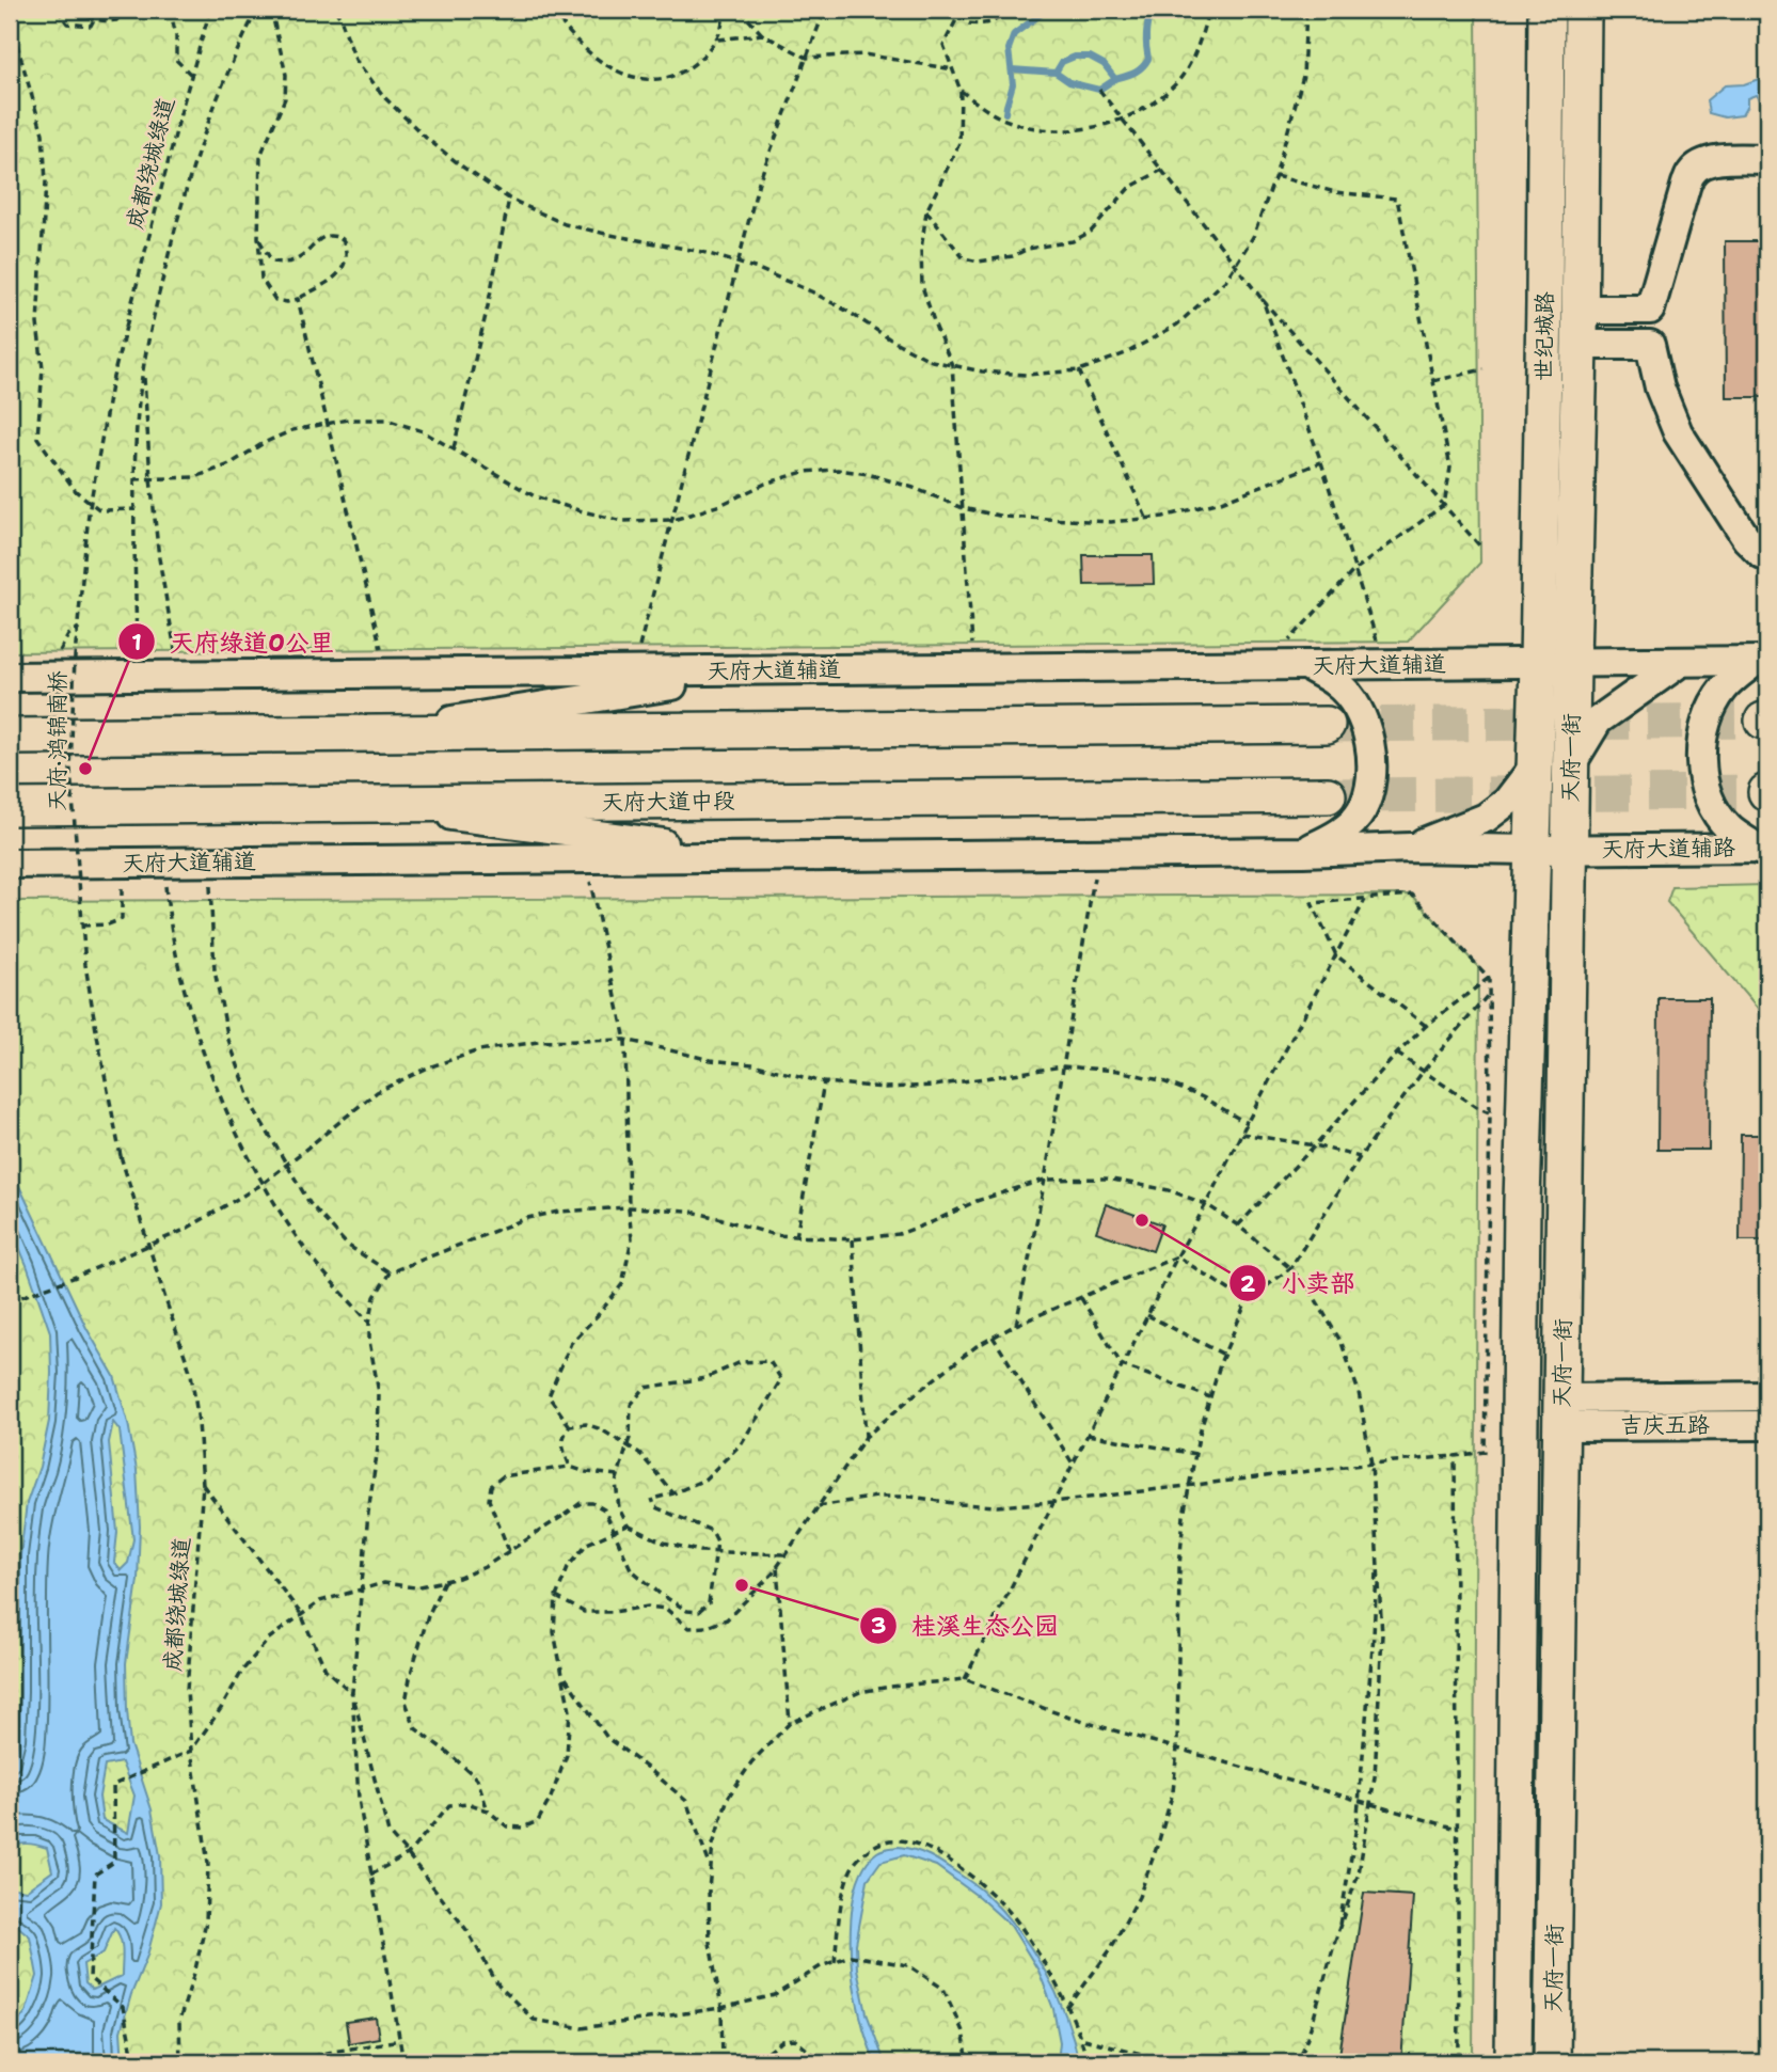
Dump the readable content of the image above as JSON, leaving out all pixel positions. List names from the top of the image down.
{
  "streets": {
    "main road": ["世纪城路", "天府一街", "天府大道中段"],
    "street": ["天府大道辅道", "天府大道辅路", "吉庆五路"],
    "path": ["成都绕城绿道", "天府·鸿锦南桥"]
  },
  "crossings": [
    ["成都绕城绿道", "天府·鸿锦南桥"],
    ["世纪城路", "天府大道辅道"],
    ["世纪城路", "天府一街"],
    ["天府大道辅道", "天府一街"],
    ["天府大道辅道", "天府大道辅路"],
    ["天府一街", "天府大道辅路"],
    ["天府一街", "吉庆五路"]
  ],
  "places": ["天府绿道0公里", "小卖部", "桂溪生态公园"]
}
